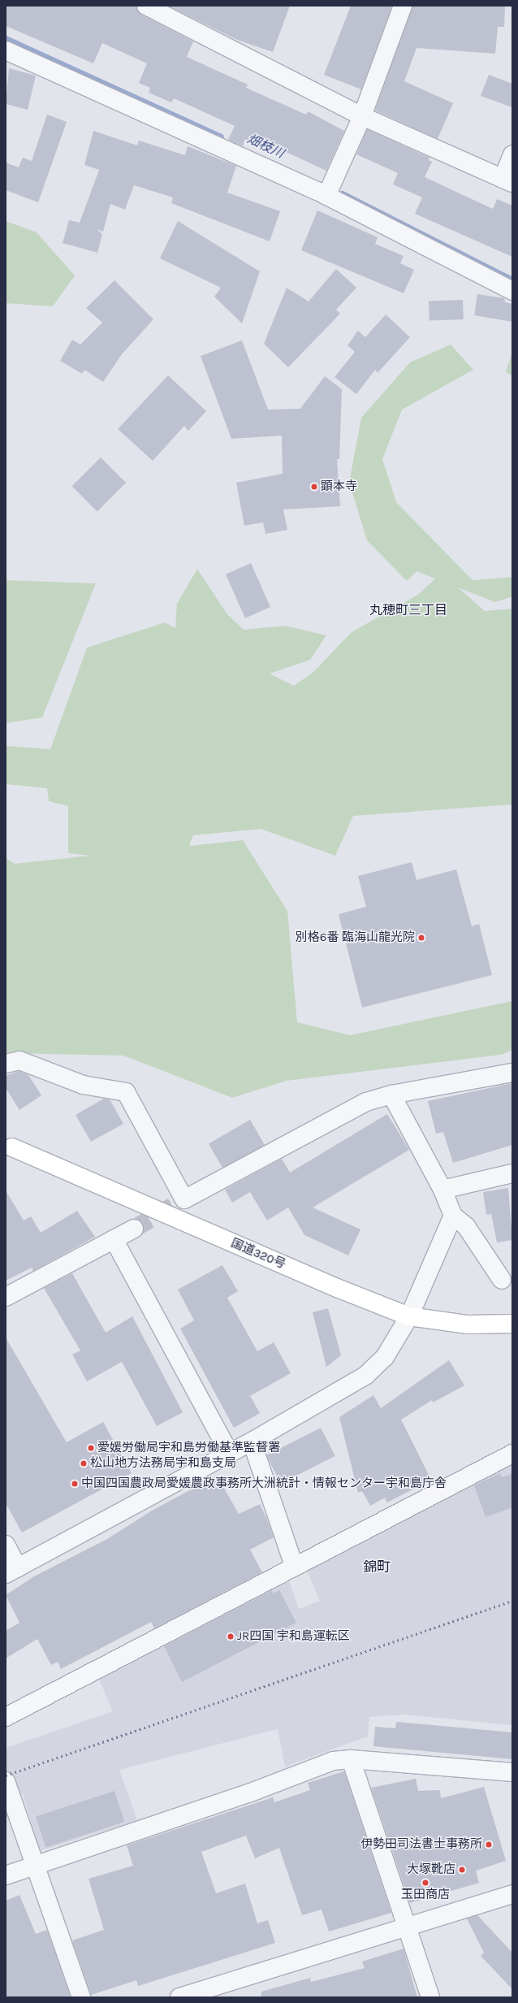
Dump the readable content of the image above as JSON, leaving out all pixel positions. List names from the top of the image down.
{
  "streets": {
    "highway": ["国道320号"]
  },
  "districts": ["丸穂町三丁目", "錦町"],
  "water": ["畑枝川"],
  "places": [
    "顕本寺",
    "別格6番 臨海山龍光院",
    "愛媛労働局宇和島労働基準監督署",
    "松山地方法務局宇和島支局",
    "中国四国農政局愛媛農政事務所大洲統計・情報センター宇和島庁舎",
    "JR四国 宇和島運転区",
    "伊勢田司法書士事務所",
    "大塚靴店",
    "玉田商店"
  ]
}
